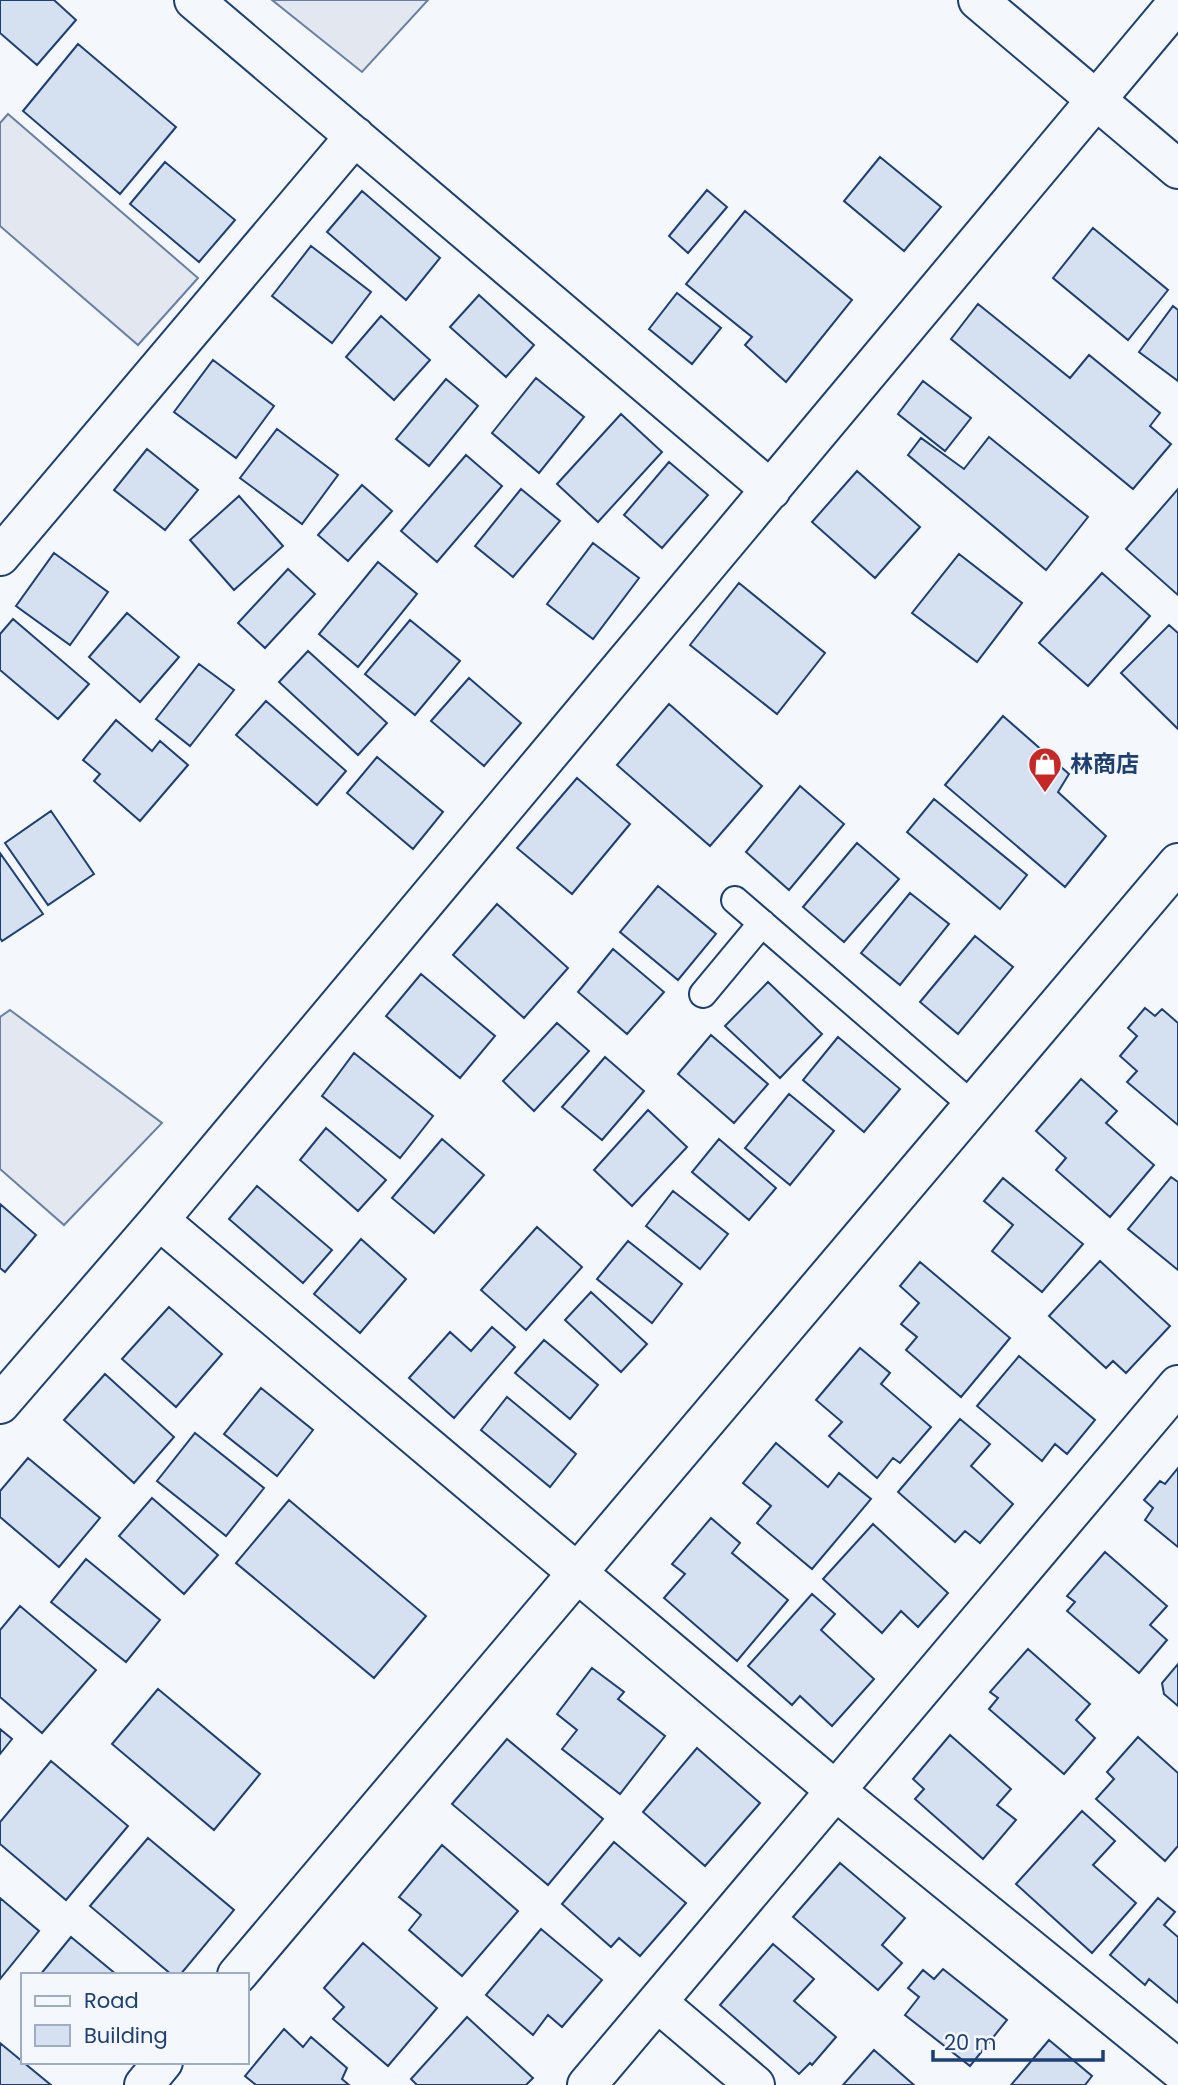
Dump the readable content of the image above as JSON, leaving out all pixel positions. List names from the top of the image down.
{
  "places": {
    "shop": ["林商店"]
  },
  "legend": ["Road", "Building"],
  "scale_bar": "20 m"
}
